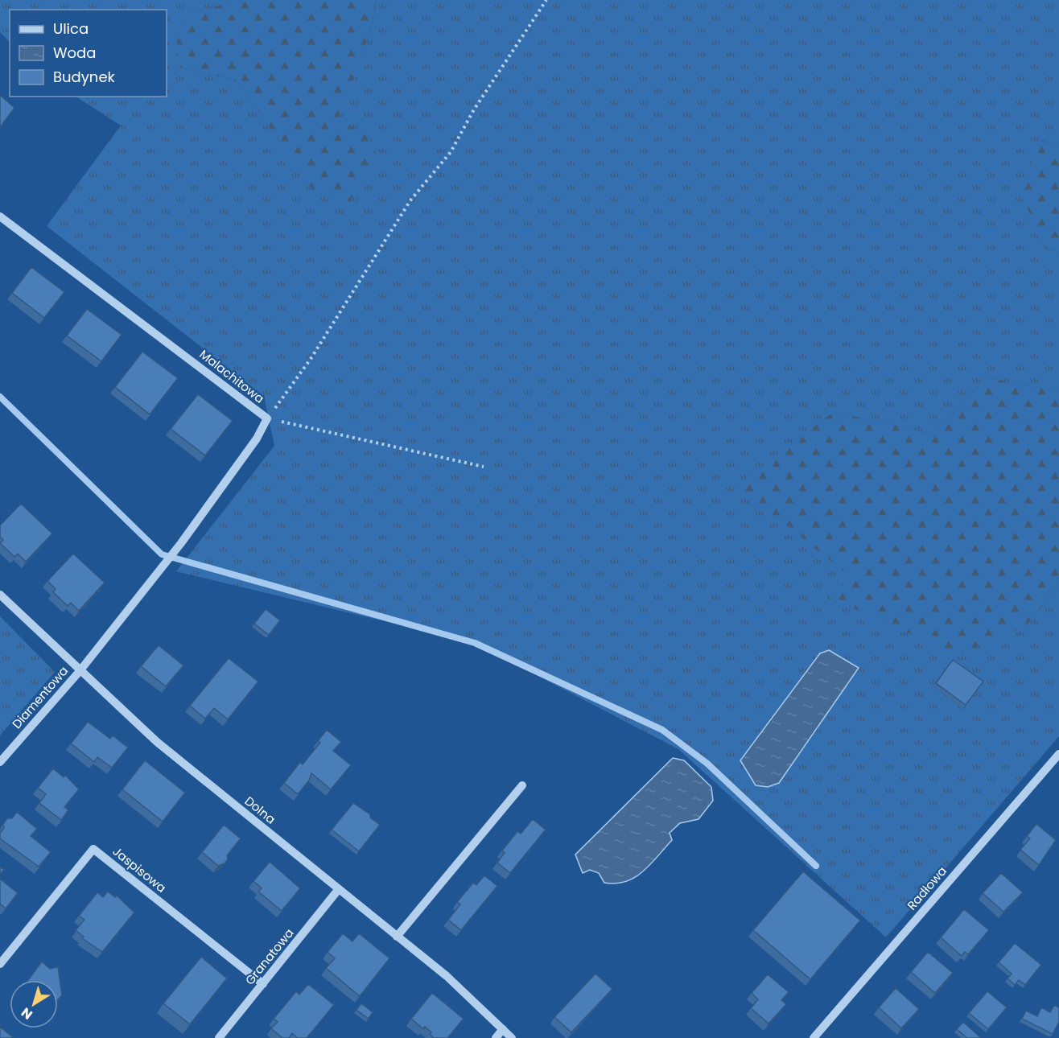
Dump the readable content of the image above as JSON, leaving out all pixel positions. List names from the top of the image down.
{
  "streets": {
    "street": [
      "Malachitowa",
      "Diamentowa",
      "Dolna",
      "Jaspisowa",
      "Radłowa",
      "Granatowa"
    ]
  },
  "crossings": [
    ["Malachitowa", "Diamentowa"],
    ["Malachitowa", "Dolna"],
    ["Diamentowa", "Dolna"],
    ["Dolna", "Granatowa"],
    ["Jaspisowa", "Granatowa"]
  ],
  "legend": ["Ulica", "Woda", "Budynek"],
  "north": "bottom left"
}
